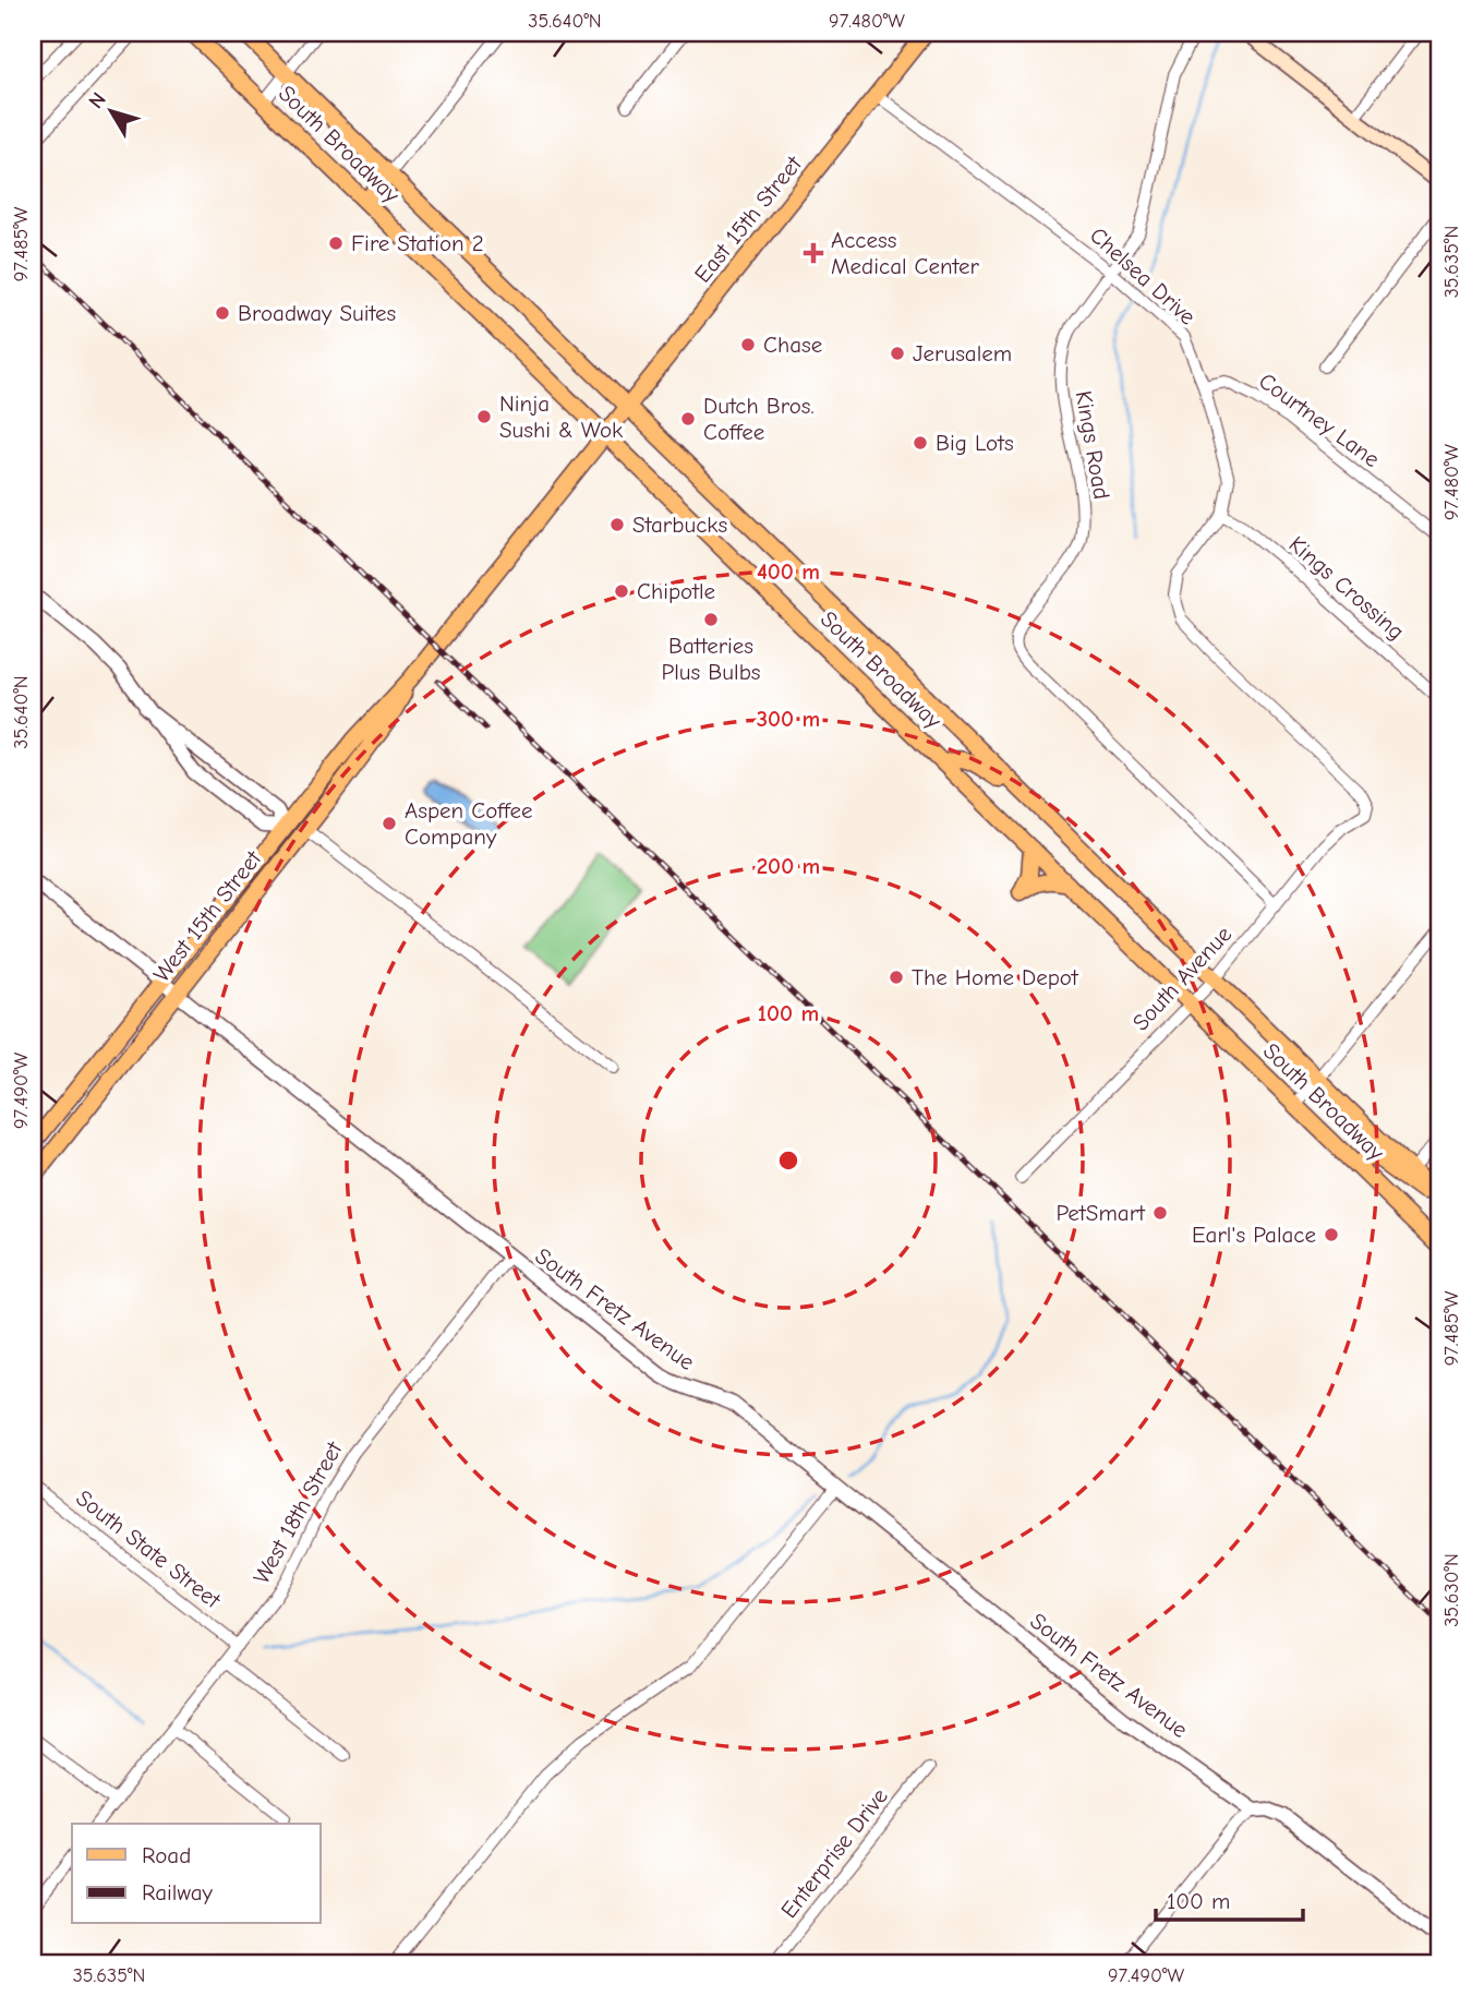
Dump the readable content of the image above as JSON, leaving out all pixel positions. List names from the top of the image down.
{
  "streets": {
    "main road": ["South Broadway", "East 15th Street", "West 15th Street"],
    "street": [
      "Chelsea Drive",
      "Courtney Lane",
      "Kings Road",
      "Kings Crossing",
      "South Avenue",
      "South Fretz Avenue",
      "West 18th Street",
      "South State Street",
      "Enterprise Drive"
    ]
  },
  "crossings": [
    ["South Broadway", "East 15th Street"],
    ["South Broadway", "West 15th Street"],
    ["South Broadway", "South Avenue"],
    ["East 15th Street", "Chelsea Drive"],
    ["East 15th Street", "West 15th Street"],
    ["Chelsea Drive", "Courtney Lane"],
    ["Chelsea Drive", "Kings Road"],
    ["Chelsea Drive", "Kings Crossing"],
    ["Chelsea Drive", "South Avenue"],
    ["Kings Road", "South Avenue"],
    ["West 15th Street", "South Fretz Avenue"],
    ["South Fretz Avenue", "West 18th Street"],
    ["West 18th Street", "South State Street"]
  ],
  "places": {
    "other": [
      "Fire Station 2",
      "Broadway Suites",
      "Chase",
      "Jerusalem",
      "Ninja Sushi & Wok",
      "Dutch Bros. Coffee",
      "Big Lots",
      "Starbucks",
      "Chipotle",
      "Batteries Plus Bulbs",
      "Aspen Coffee Company",
      "The Home Depot",
      "PetSmart",
      "Earl's Palace"
    ],
    "health": ["Access Medical Center"]
  },
  "legend": ["Road", "Railway"],
  "scale_bar": "100 m",
  "north": "top left",
  "coordinates": [
    "35.640°N",
    "97.480°W",
    "97.485°W",
    "35.635°N",
    "97.490°W",
    "35.630°N"
  ],
  "rings": [
    "400 m",
    "300 m",
    "200 m",
    "100 m"
  ]
}
